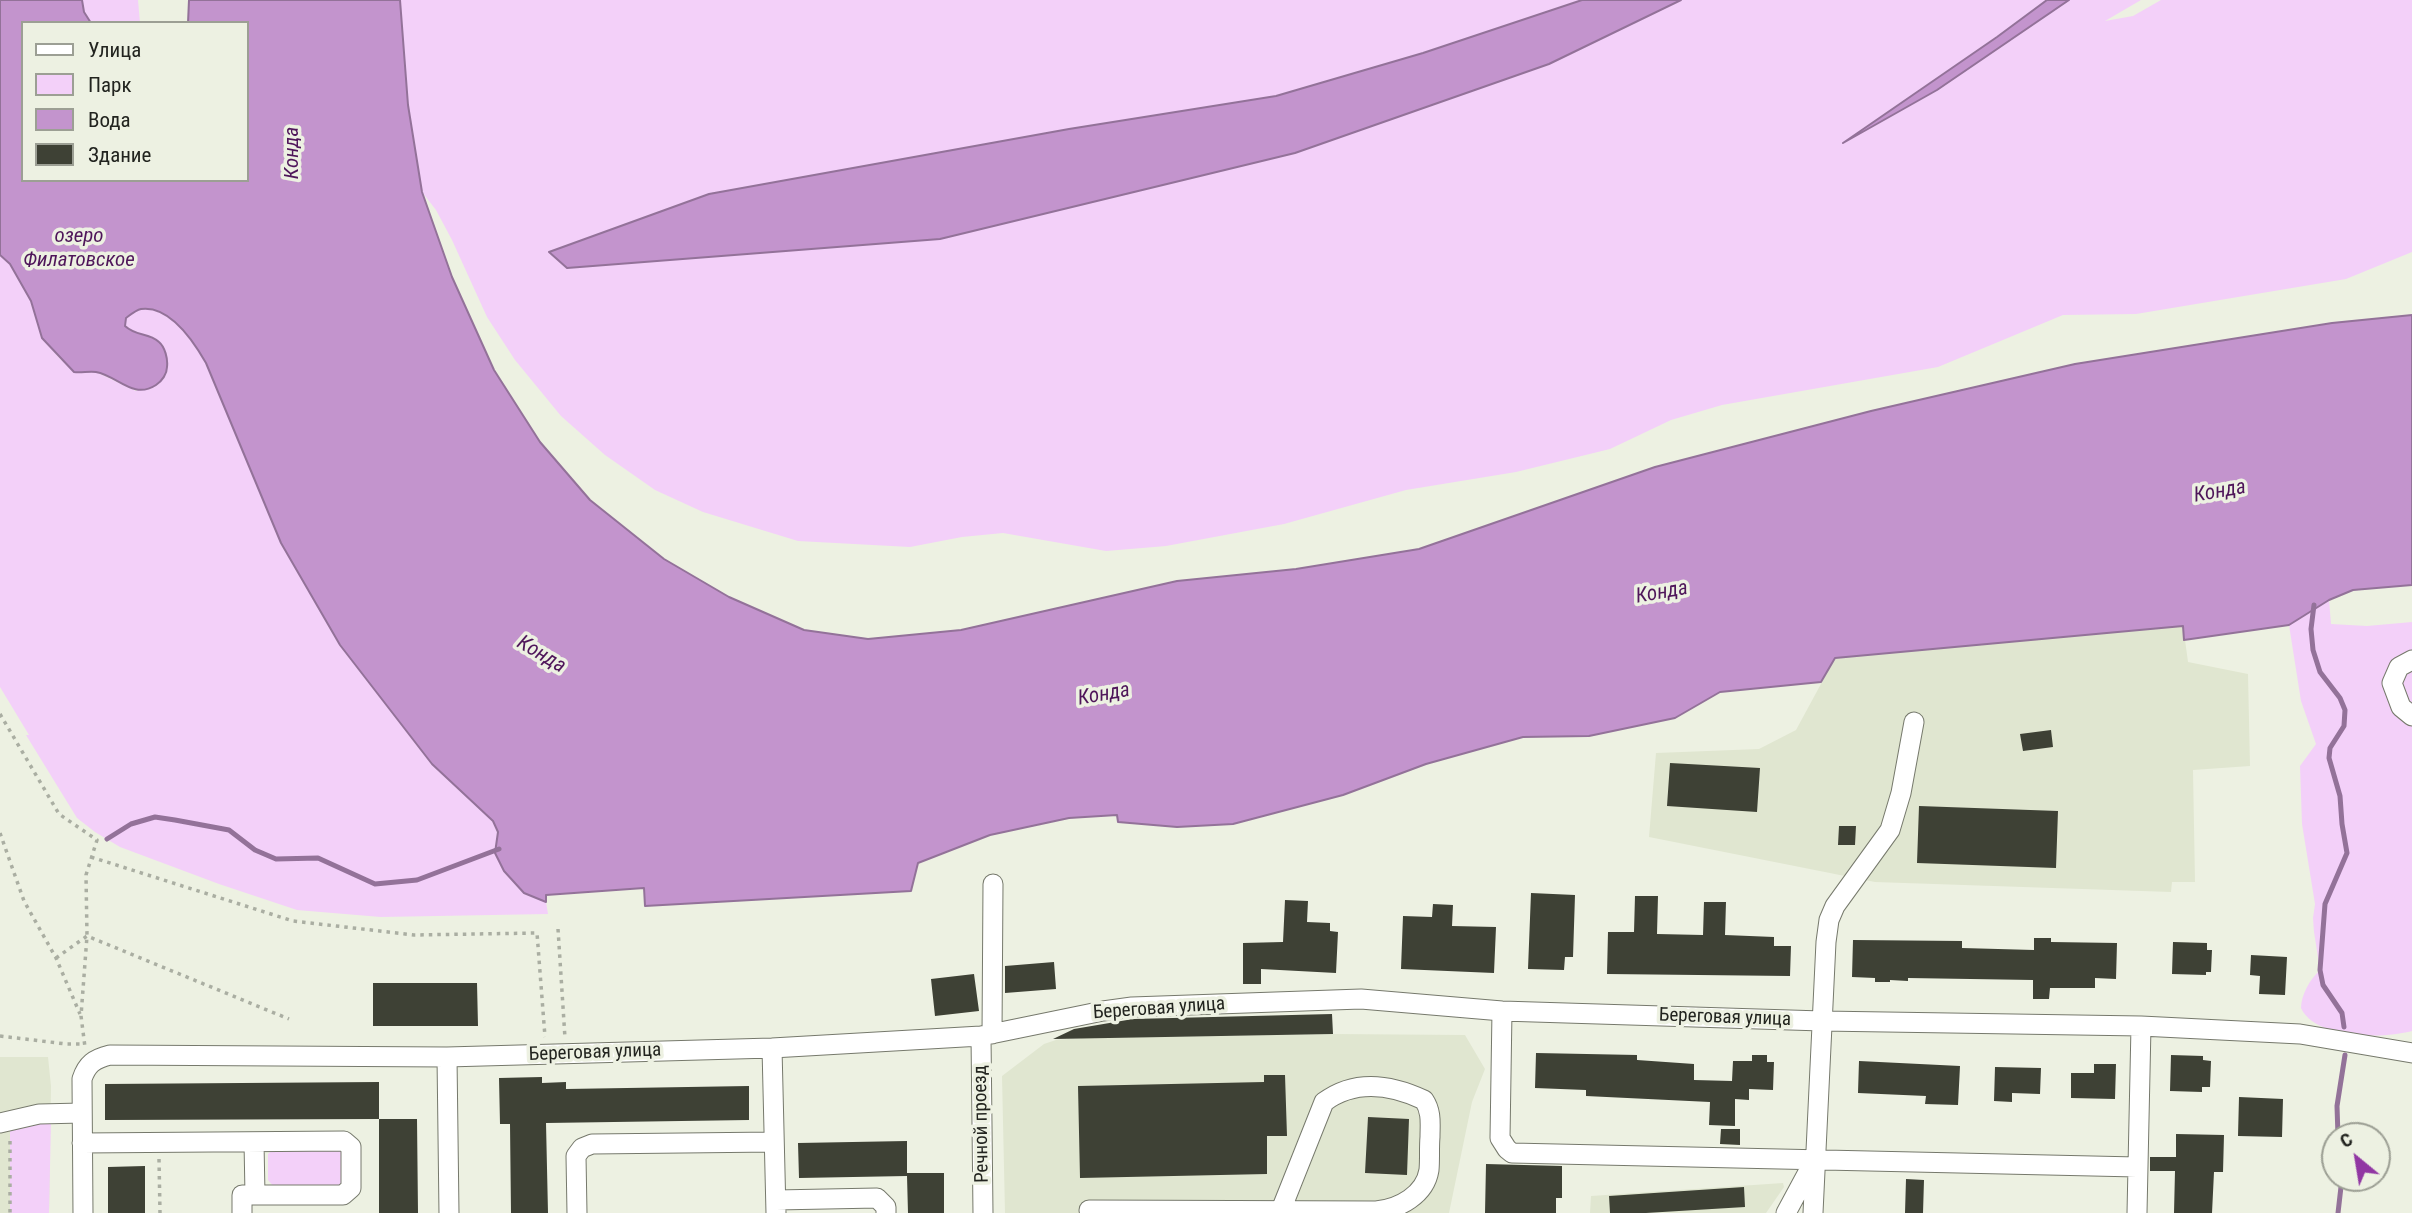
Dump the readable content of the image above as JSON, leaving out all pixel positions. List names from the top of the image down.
{
  "streets": {
    "street": ["Береговая улица", "Речной проезд"]
  },
  "crossings": [
    ["Береговая улица", "Речной проезд"]
  ],
  "water": ["Конда", "озеро Филатовское"],
  "legend": [
    "Улица",
    "Парк",
    "Вода",
    "Здание"
  ],
  "north": "top left"
}
